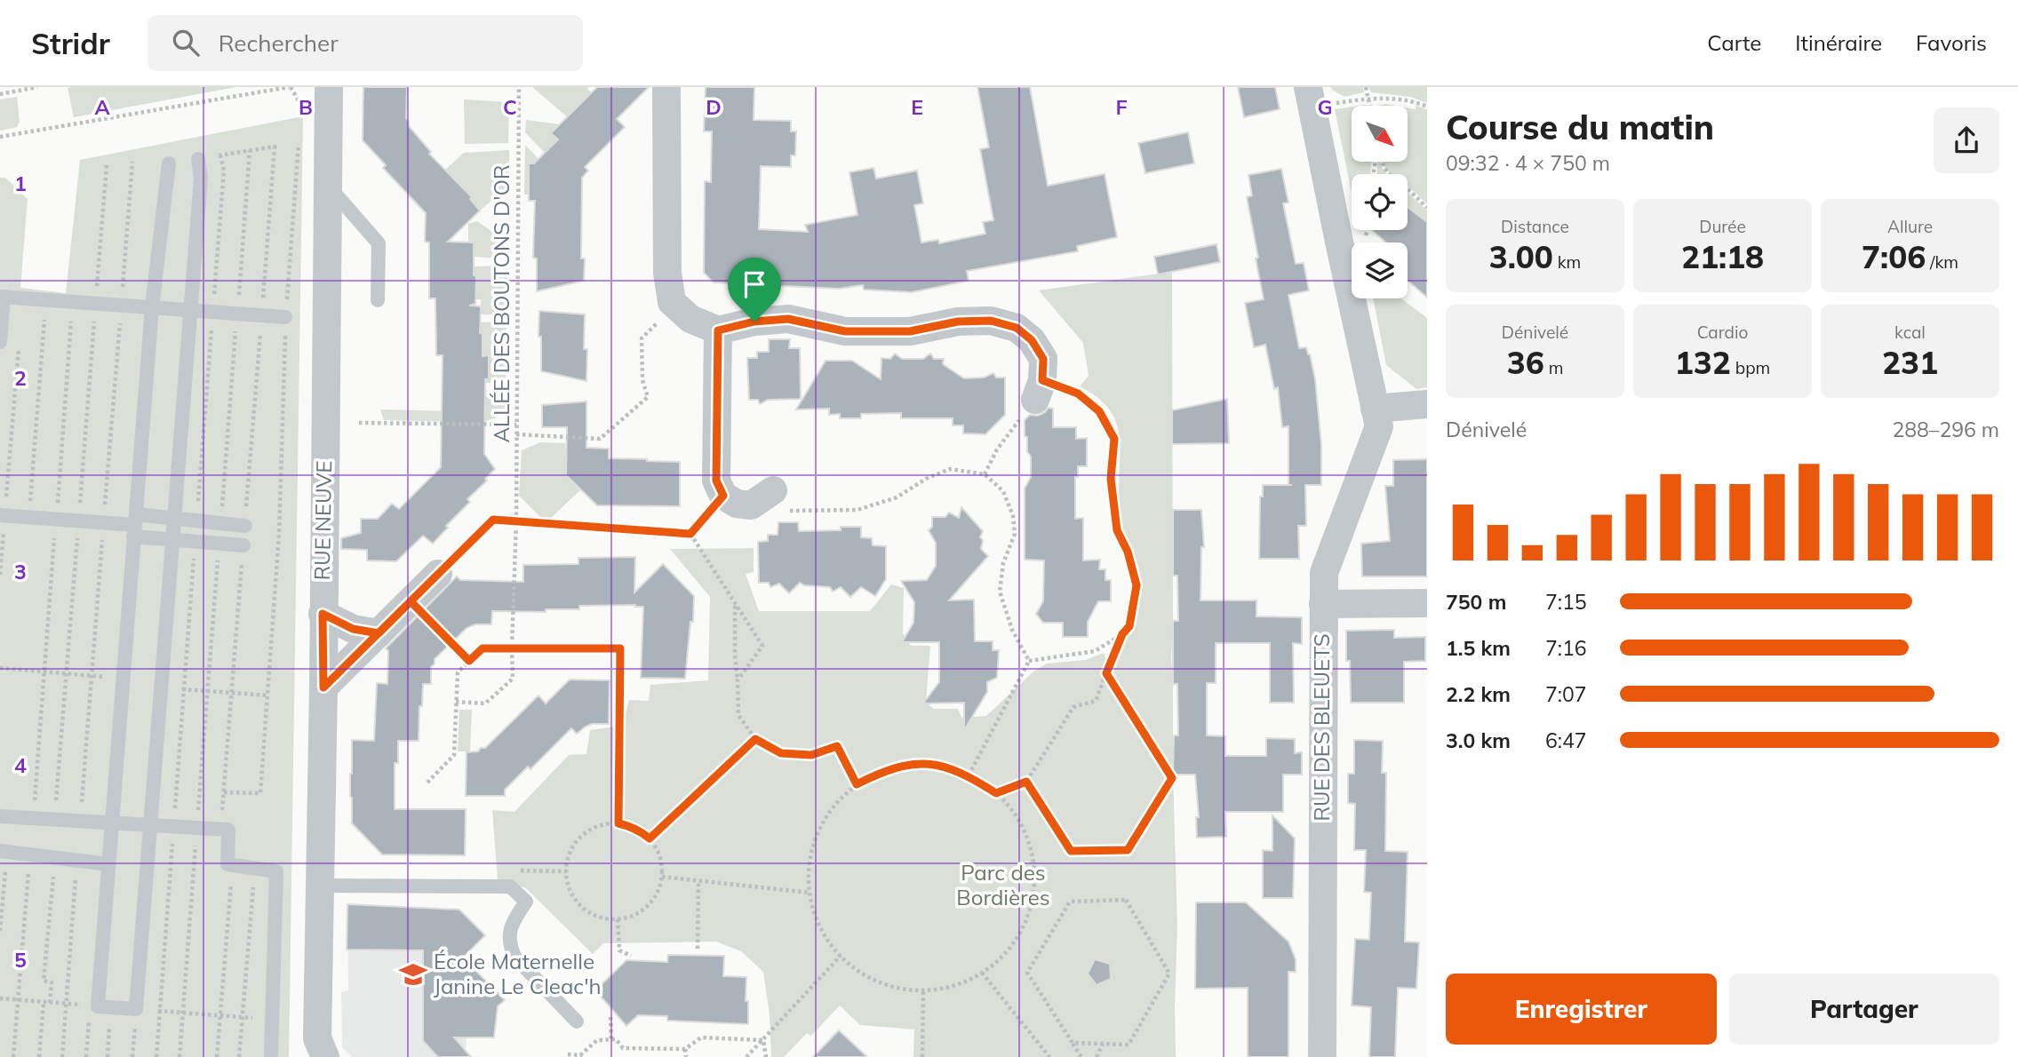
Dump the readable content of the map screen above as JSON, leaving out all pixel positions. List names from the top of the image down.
{
  "streets": {
    "street": ["RUE NEUVE", "RUE DES BLEUETS"],
    "path": ["ALLÉE DES BOUTONS D'OR"]
  },
  "parks": ["Parc des Bordières"],
  "places": {
    "school or university": ["École Maternelle Janine Le Cleac'h"]
  },
  "north": "bottom right",
  "page": {
    "header": "Stridr",
    "search": "Rechercher",
    "nav": ["Carte", "Itinéraire", "Favoris"],
    "heading": ["Course du matin", "09:32 · 4 × 750 m"],
    "stats": [
      ["Distance", "3.00 km"],
      ["Durée", "21:18"],
      ["Allure", "7:06 /km"],
      ["Dénivelé", "36 m"],
      ["Cardio", "132 bpm"],
      ["kcal", "231"]
    ],
    "chart": ["Dénivelé", "288–296 m"],
    "list": [
      {
        "name": "750 m",
        "note": "7:15"
      },
      {
        "name": "1.5 km",
        "note": "7:16"
      },
      {
        "name": "2.2 km",
        "note": "7:07"
      },
      {
        "name": "3.0 km",
        "note": "6:47"
      }
    ],
    "buttons": ["Enregistrer", "Partager"]
  },
  "grid": {
    "columns": [
      "A",
      "B",
      "C",
      "D",
      "E",
      "F",
      "G"
    ],
    "rows": [
      "1",
      "2",
      "3",
      "4",
      "5"
    ]
  }
}
